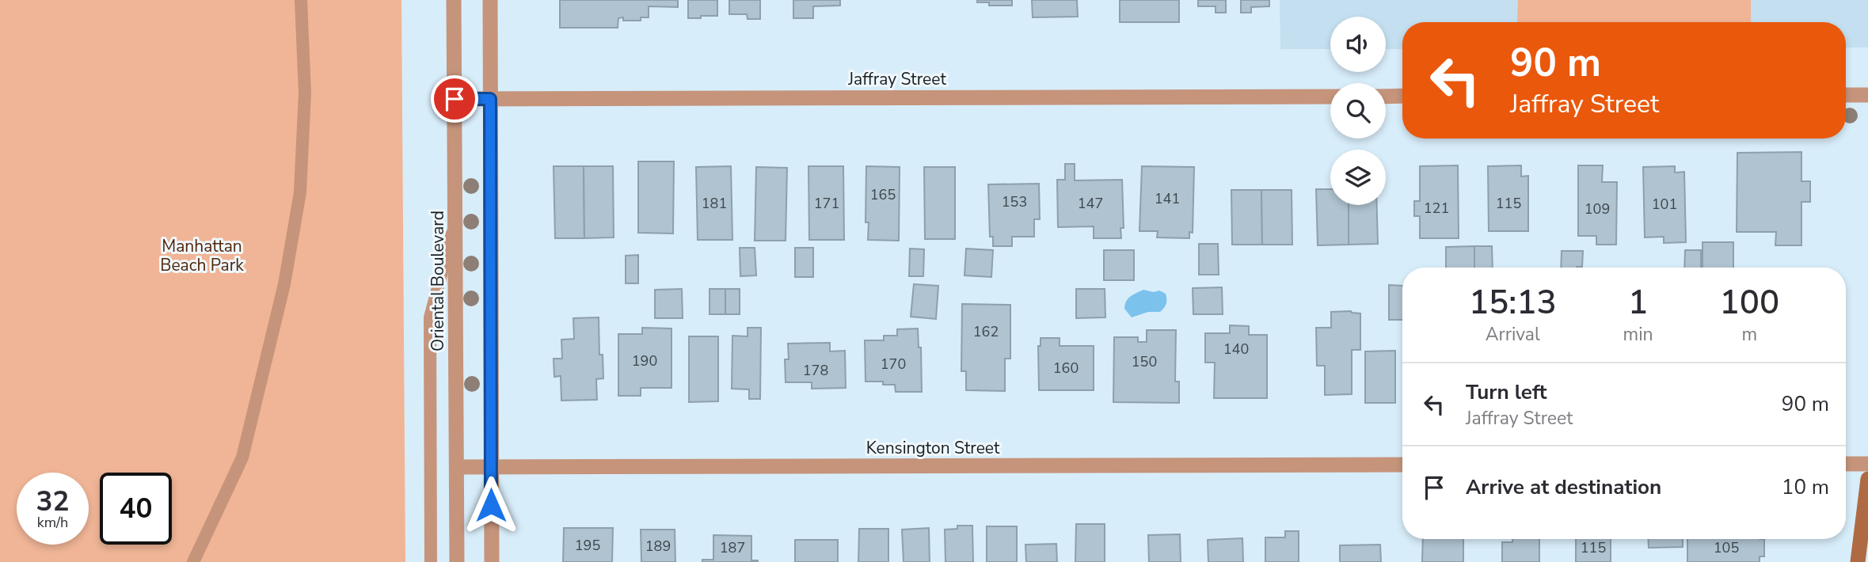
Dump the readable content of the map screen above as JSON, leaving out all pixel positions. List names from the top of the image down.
{
  "streets": {
    "street": ["Jaffray Street", "Oriental Boulevard", "Kensington Street"]
  },
  "crossings": [
    ["Jaffray Street", "Oriental Boulevard"],
    ["Oriental Boulevard", "Kensington Street"]
  ],
  "parks": ["Manhattan Beach Park"],
  "house_numbers": [
    "165",
    "141",
    "153",
    "181",
    "171",
    "147",
    "115",
    "101",
    "121",
    "109",
    "162",
    "140",
    "190",
    "150",
    "170",
    "160",
    "178",
    "195",
    "189",
    "187",
    "115",
    "105"
  ],
  "page": {
    "turn": ["90 m", "Jaffray Street"],
    "eta": [
      "15:13",
      "Arrival",
      "1",
      "min",
      "100",
      "m"
    ],
    "list": [
      {
        "name": "Turn left",
        "note": "Jaffray Street",
        "value": "90 m"
      },
      {
        "name": "Arrive at destination",
        "value": "10 m"
      }
    ],
    "speed": "32 km/h",
    "limit": "40"
  }
}
